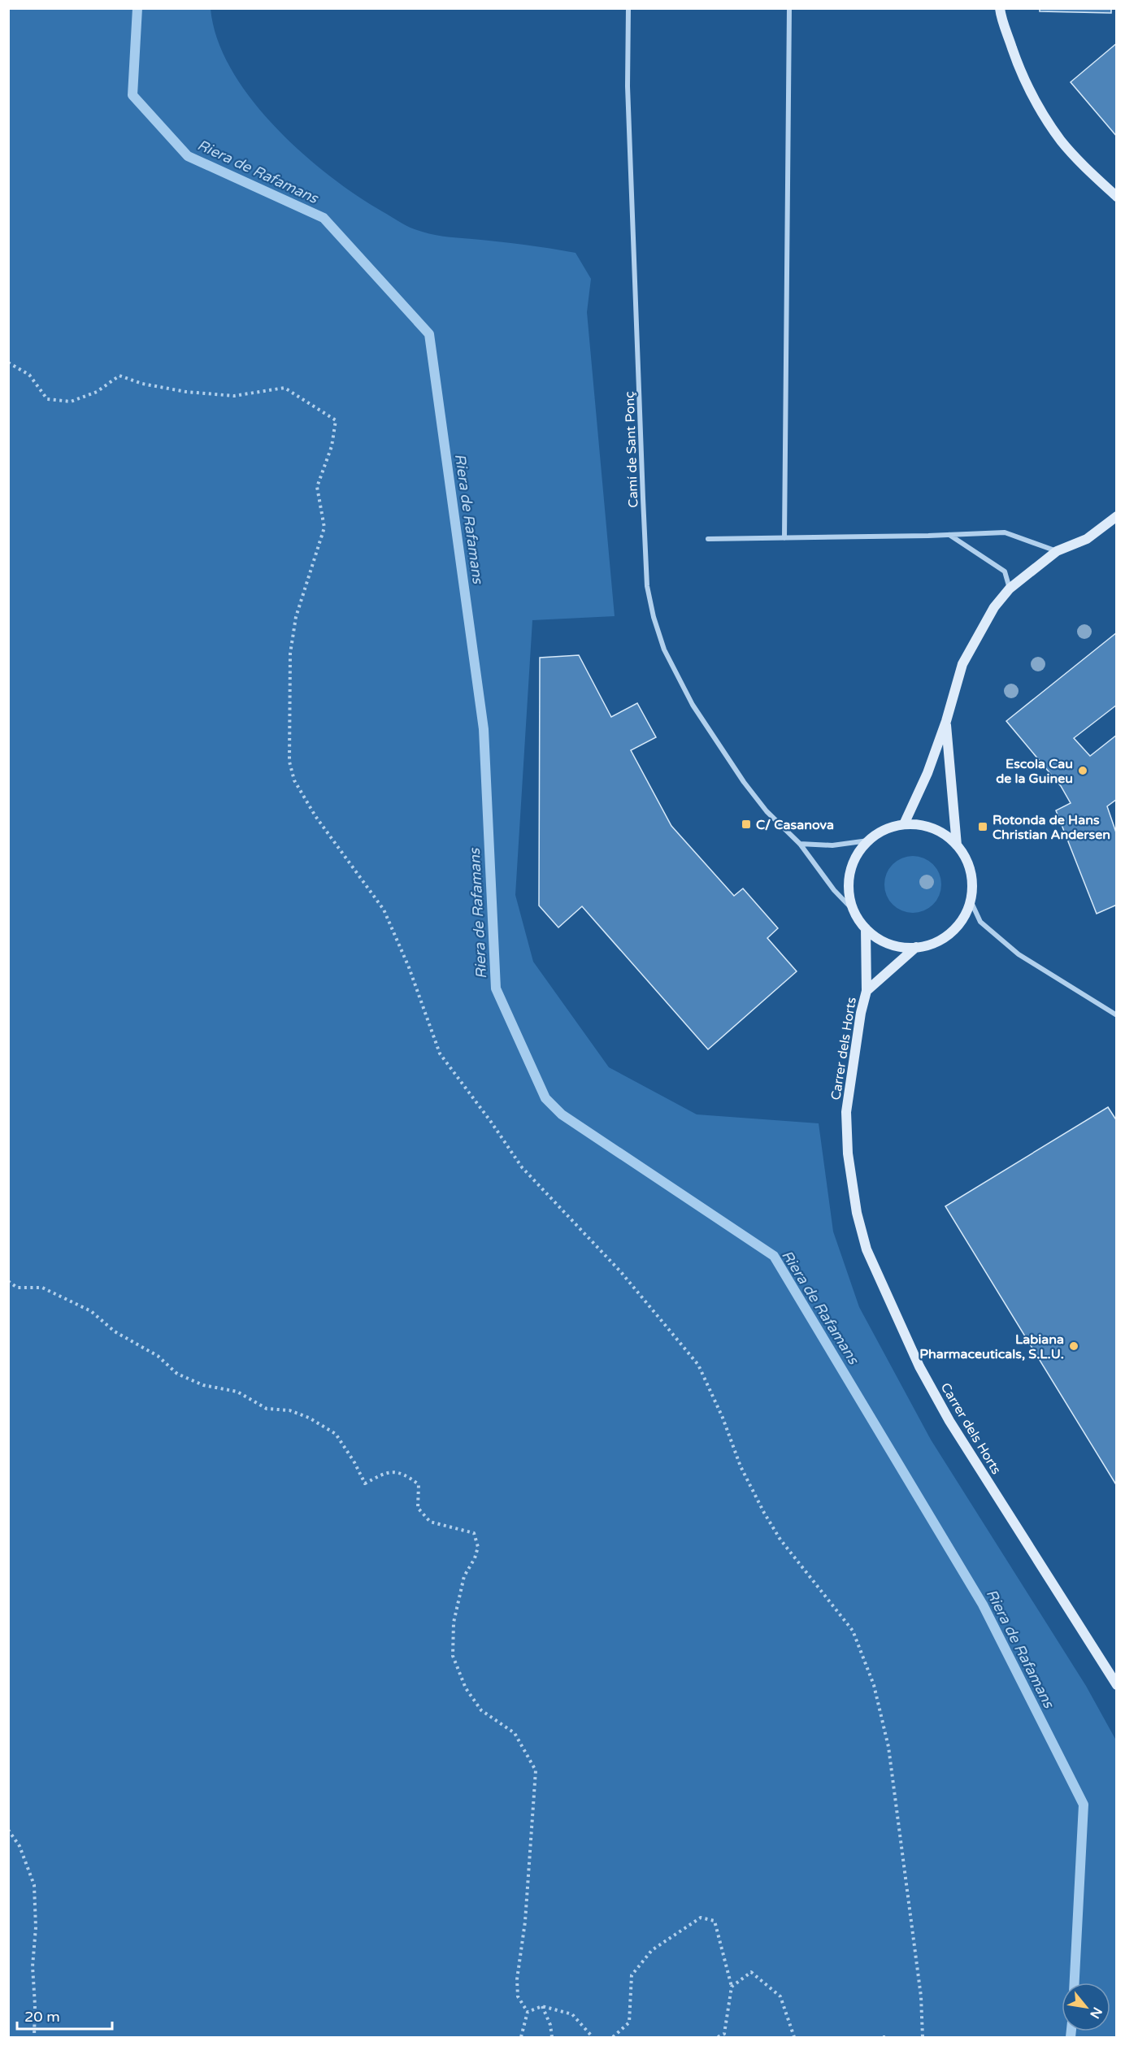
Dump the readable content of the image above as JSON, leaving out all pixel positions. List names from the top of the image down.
{
  "streets": {
    "street": ["Camí de Sant Ponç", "Carrer dels Horts"]
  },
  "crossings": [
    ["Camí de Sant Ponç", "Carrer dels Horts"]
  ],
  "water": ["Riera de Rafamans"],
  "places": {
    "other": ["Escola Cau de la Guineu", "Labiana Pharmaceuticals, S.L.U."],
    "transit": ["C/ Casanova", "Rotonda de Hans Christian Andersen"]
  },
  "scale_bar": "20 m",
  "north": "bottom right"
}
